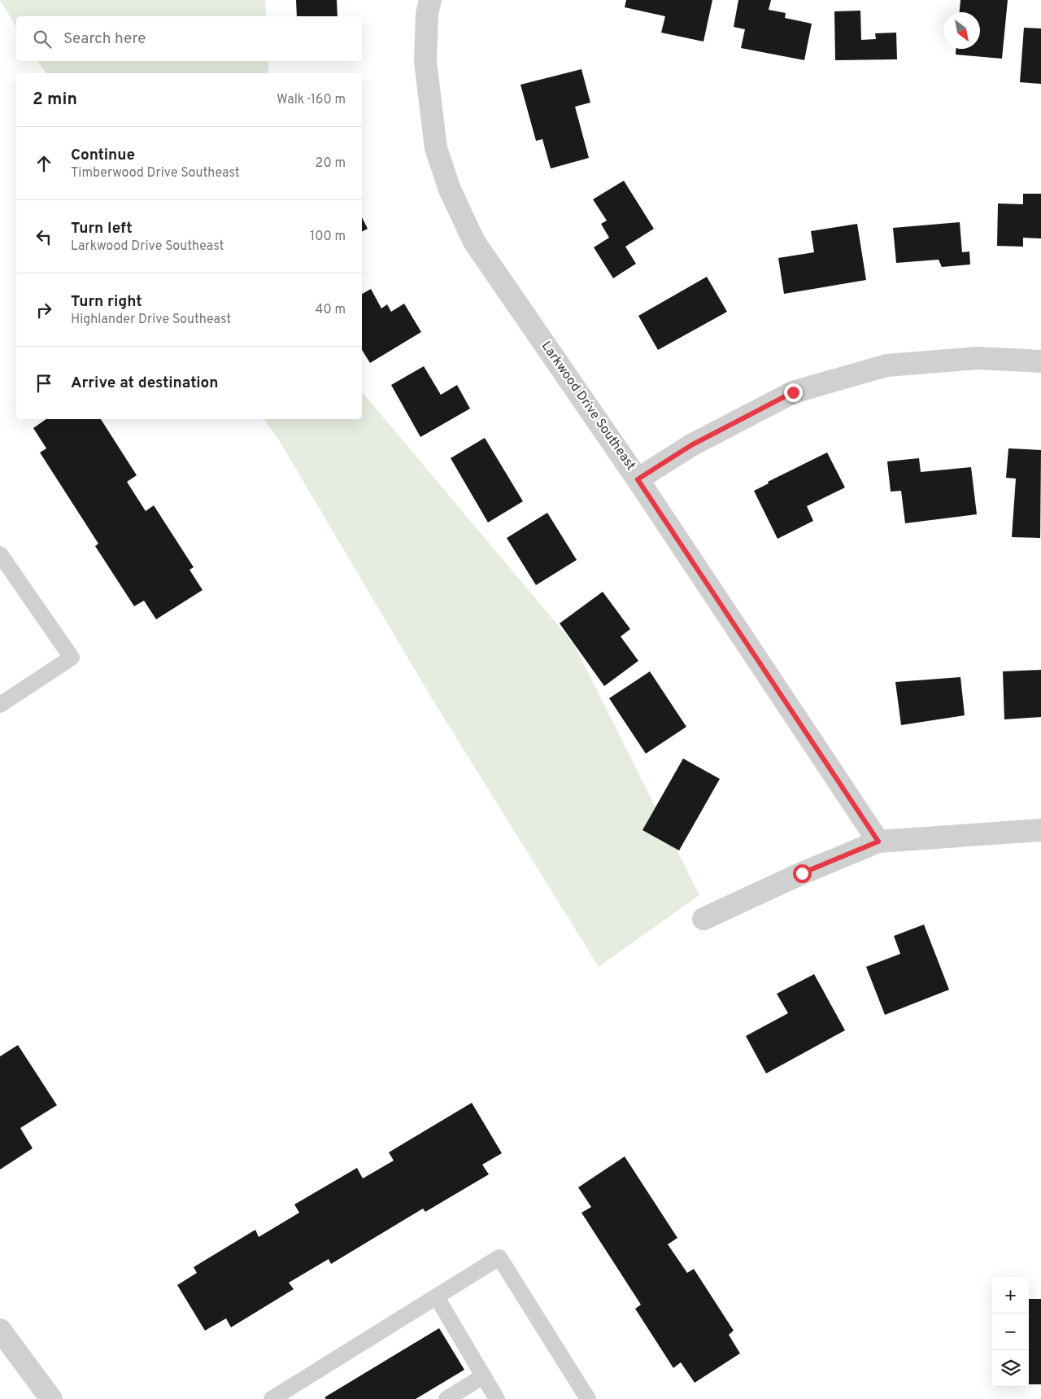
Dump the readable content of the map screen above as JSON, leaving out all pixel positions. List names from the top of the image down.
{
  "streets": {
    "street": ["Larkwood Drive Southeast"]
  },
  "north": "bottom right",
  "page": {
    "search": "Search here",
    "heading": ["2 min", "Walk · 160 m"],
    "list": [
      ["Continue", "Timberwood Drive Southeast", "20 m"],
      ["Turn left", "Larkwood Drive Southeast", "100 m"],
      ["Turn right", "Highlander Drive Southeast", "40 m"],
      "Arrive at destination"
    ],
    "map_buttons": ["+", "−"]
  }
}
